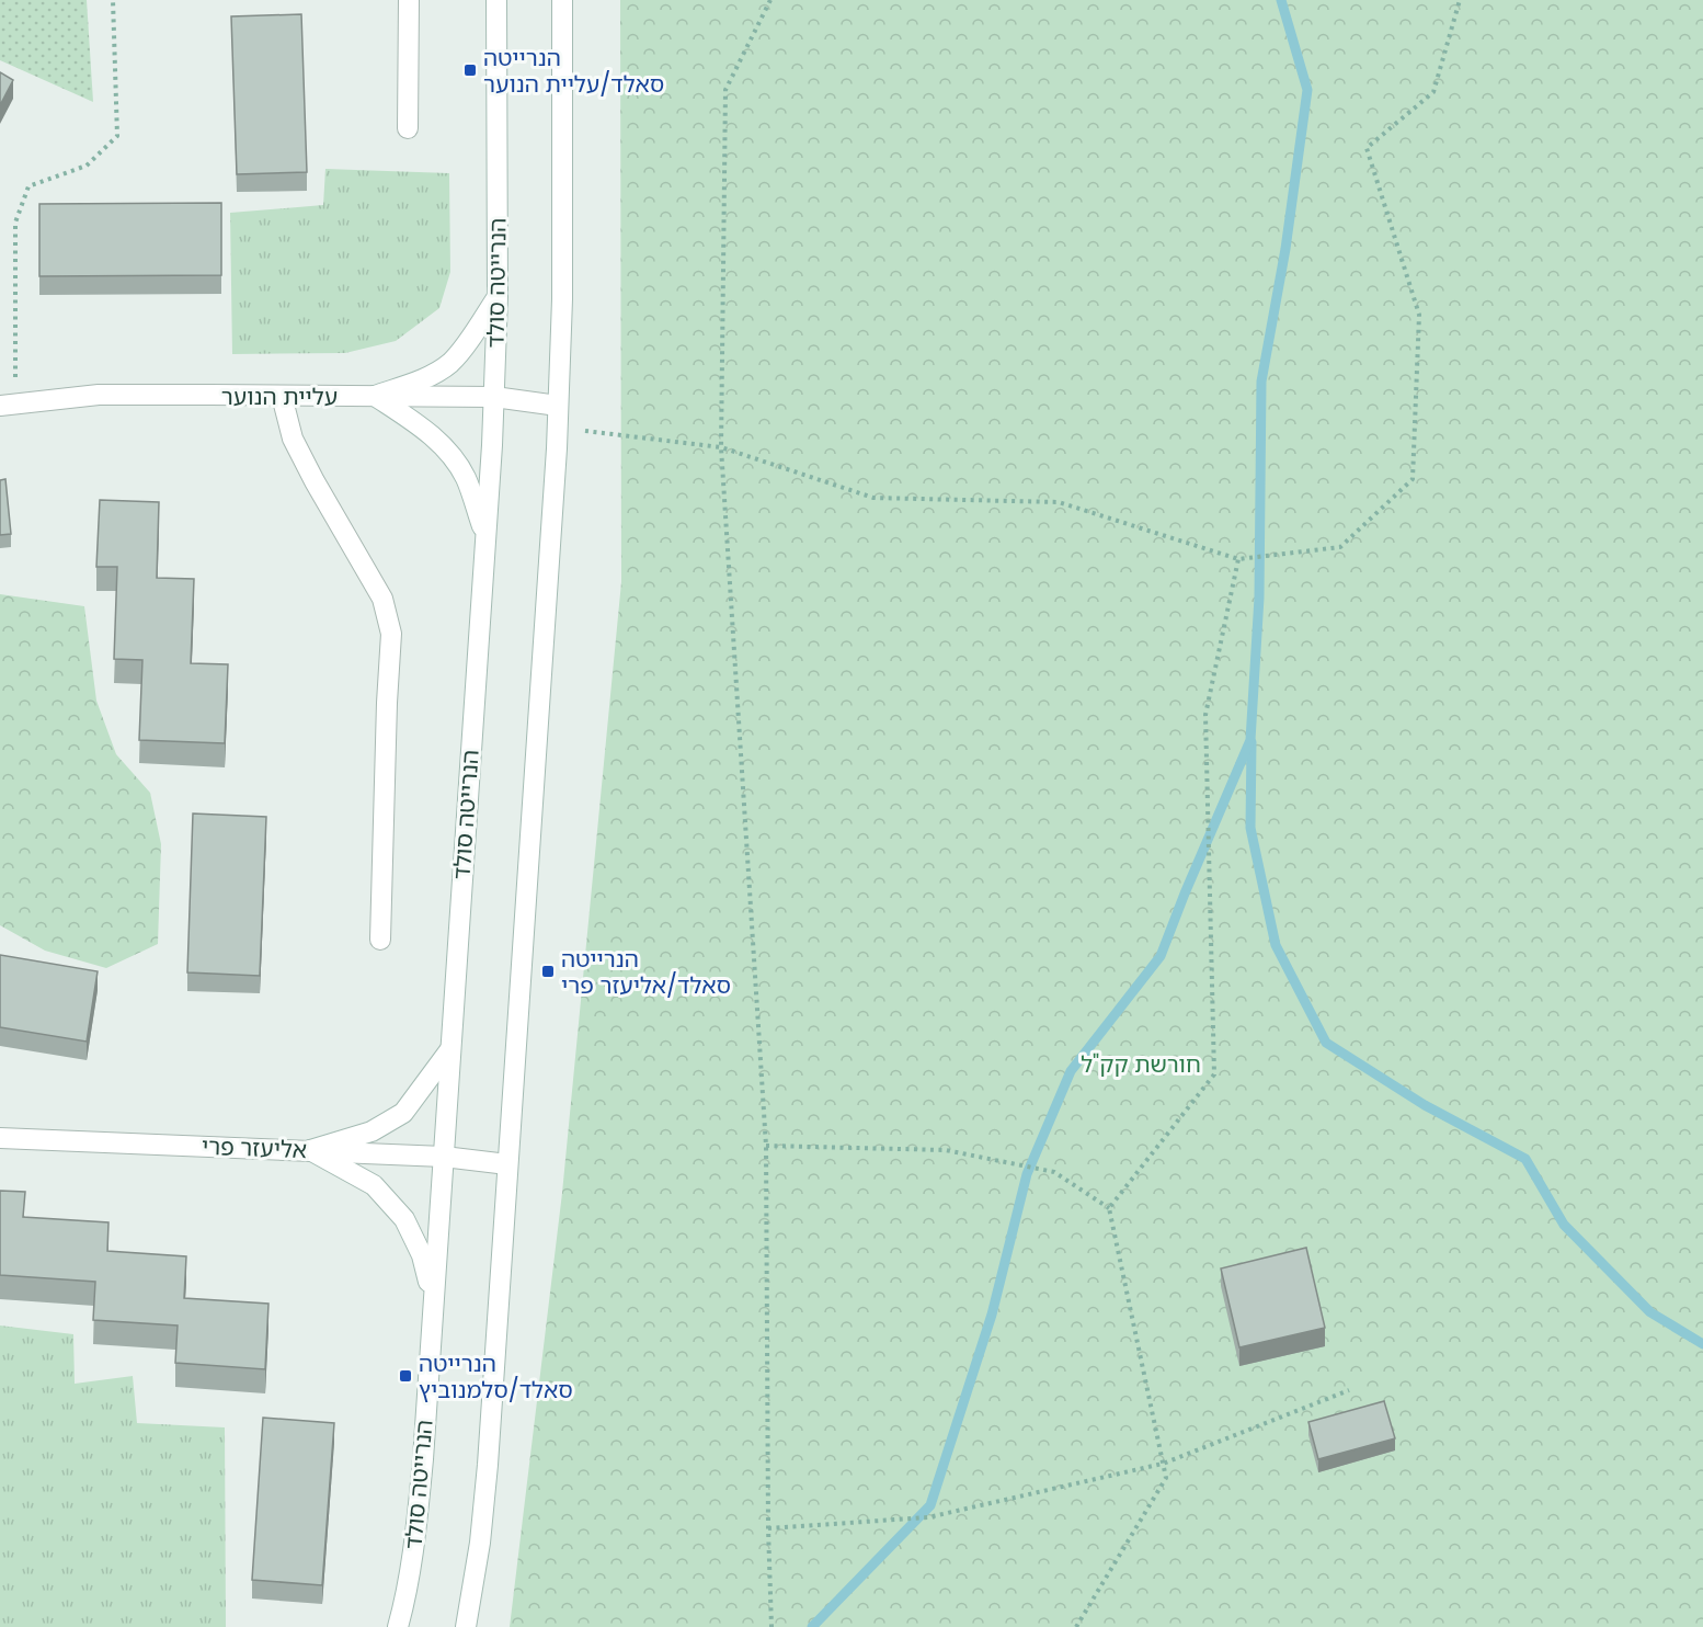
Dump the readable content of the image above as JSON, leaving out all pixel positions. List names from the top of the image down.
{
  "streets": {
    "main road": ["הנרייטה סולד", "עליית הנוער", "אליעזר פרי"]
  },
  "crossings": [
    ["הנרייטה סולד", "עליית הנוער"],
    ["הנרייטה סולד", "אליעזר פרי"]
  ],
  "parks": ["חורשת קק\"ל"],
  "places": {
    "transit": ["הנרייטה סאלד/עליית הנוער", "הנרייטה סאלד/אליעזר פרי", "הנרייטה סאלד/סלמנוביץ"]
  }
}
